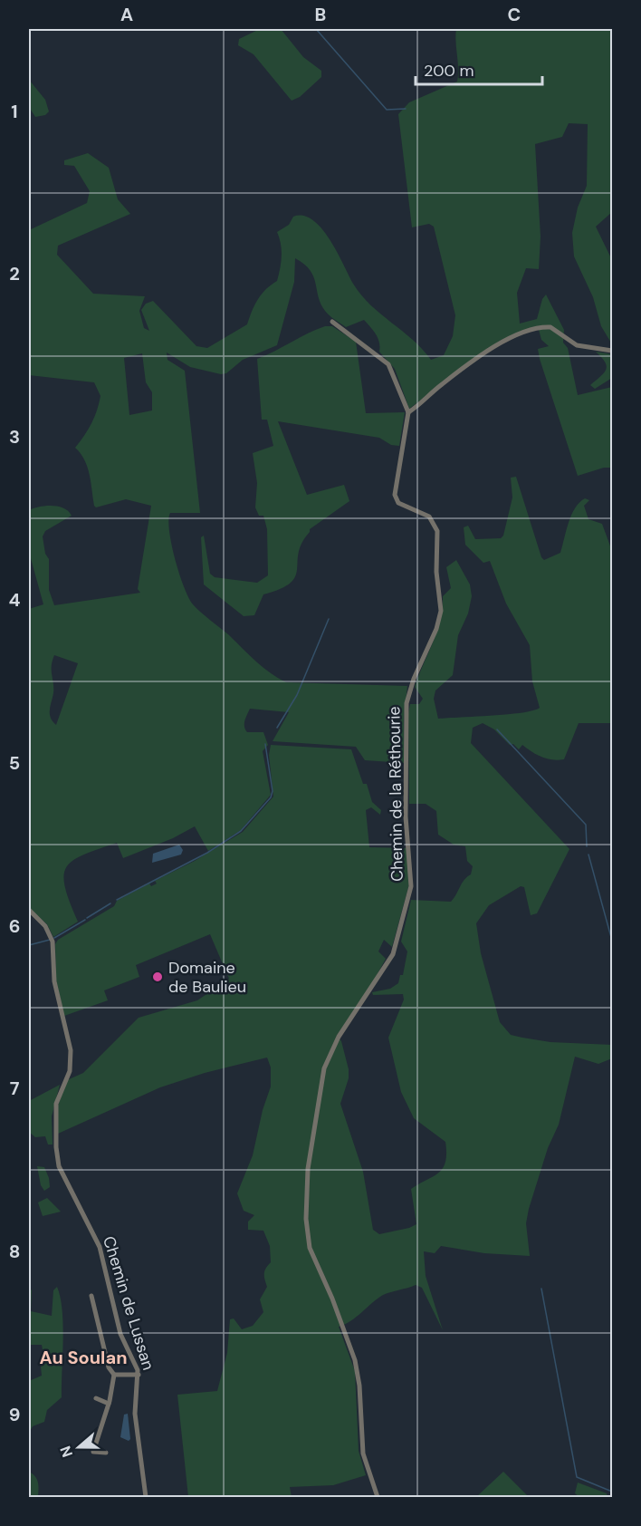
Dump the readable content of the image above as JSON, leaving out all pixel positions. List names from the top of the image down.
{
  "streets": {
    "street": ["Chemin de la Réthourie", "Chemin de Lussan"]
  },
  "districts": ["Au Soulan"],
  "places": ["Domaine de Baulieu"],
  "scale_bar": "200 m",
  "north": "left",
  "grid": {
    "columns": ["A", "B", "C"],
    "rows": [
      "1",
      "2",
      "3",
      "4",
      "5",
      "6",
      "7",
      "8",
      "9"
    ]
  }
}
